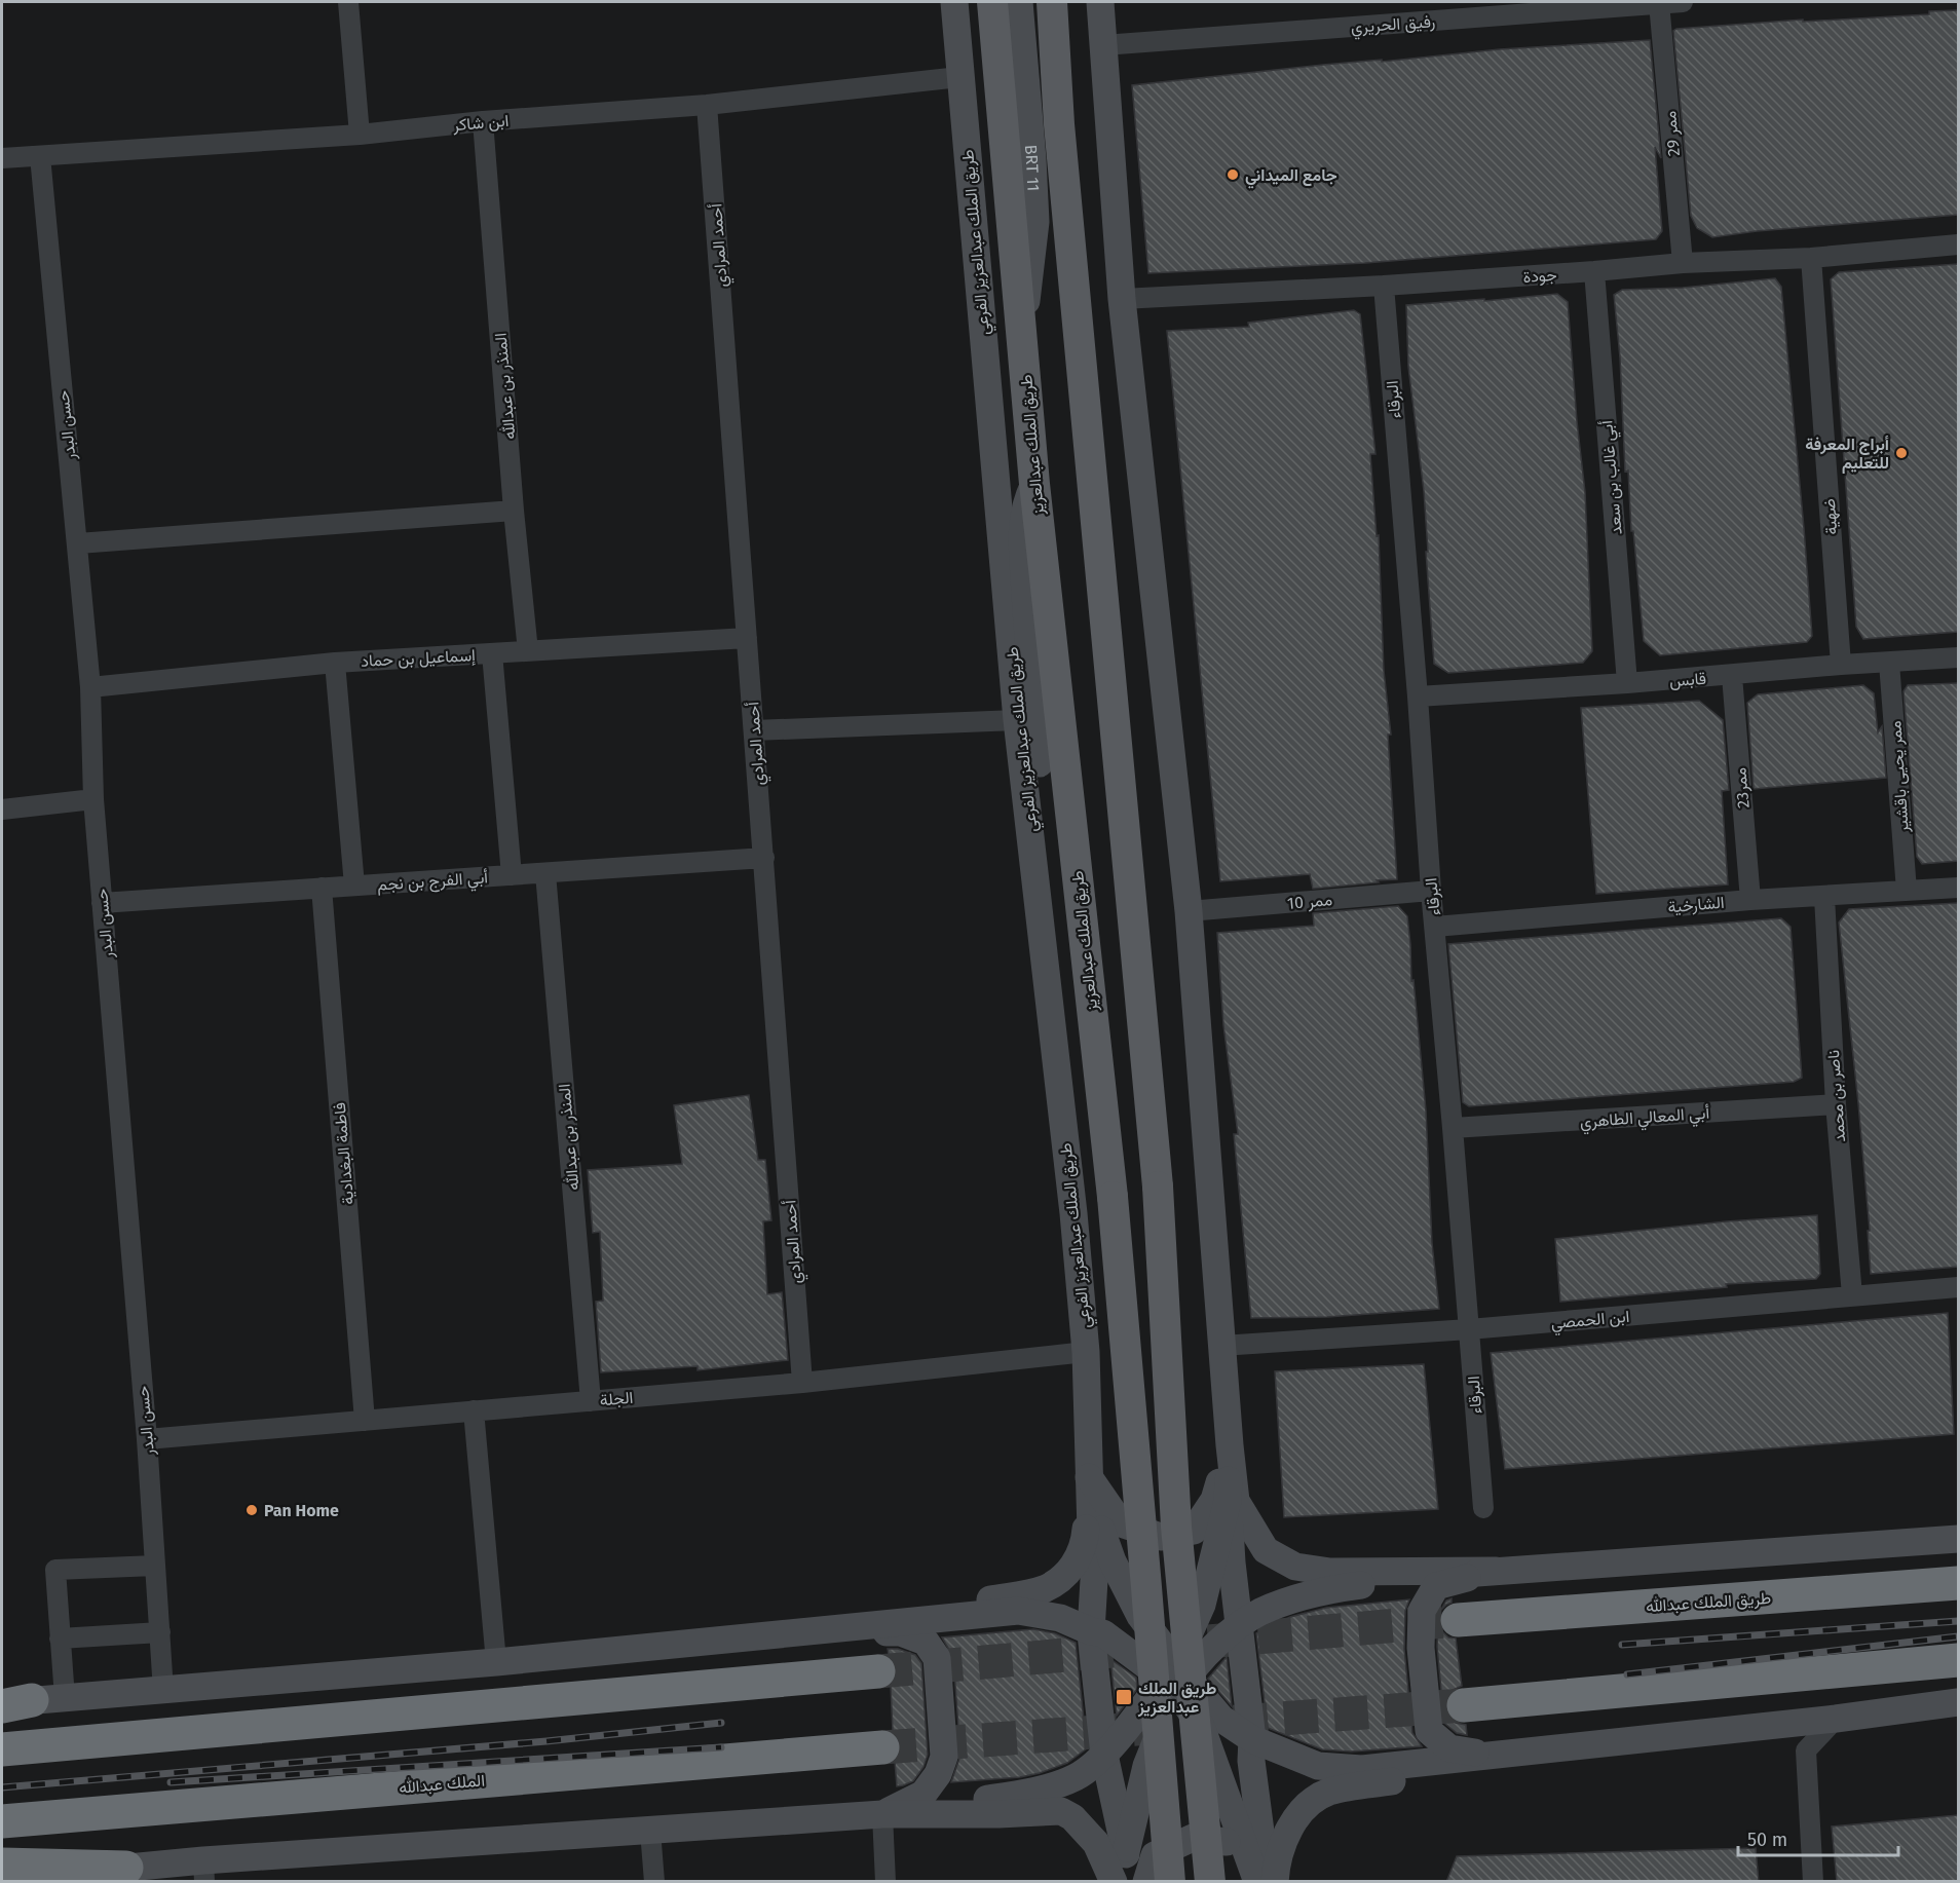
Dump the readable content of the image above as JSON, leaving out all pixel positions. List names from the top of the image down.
{
  "streets": {
    "highway": ["طريق الملك عبدالله", "الملك عبدالله"],
    "main road": ["BRT 11", "طريق الملك عبدالعزيز الفرعي", "طريق الملك عبدالعزيز"],
    "street": [
      "رفيق الحريري",
      "ابن شاكر",
      "ممر 29",
      "أحمد المرادي",
      "جودة",
      "المنذر بن عبدالله",
      "البرقاء",
      "حسن البدر",
      "أبي غالب بن سعد",
      "ضهية",
      "إسماعيل بن حماد",
      "قابس",
      "ممر يحيى باقشير",
      "ممر23",
      "أبي الفرج بن نجم",
      "ممر 10",
      "الشارخية",
      "ناصر بن محمد",
      "أبي المعالي الطاهري",
      "فاطمة البغدادية",
      "ابن الحمصي",
      "الجلة"
    ]
  },
  "crossings": [
    ["رفيق الحريري", "ممر 29"],
    ["ابن شاكر", "طريق الملك عبدالعزيز الفرعي"],
    ["ابن شاكر", "أحمد المرادي"],
    ["ابن شاكر", "المنذر بن عبدالله"],
    ["ابن شاكر", "حسن البدر"],
    ["ممر 29", "جودة"],
    ["BRT 11", "طريق الملك عبدالعزيز"],
    ["طريق الملك عبدالعزيز الفرعي", "الجلة"],
    ["أحمد المرادي", "إسماعيل بن حماد"],
    ["أحمد المرادي", "أبي الفرج بن نجم"],
    ["أحمد المرادي", "الجلة"],
    ["جودة", "البرقاء"],
    ["جودة", "أبي غالب بن سعد"],
    ["جودة", "ضهية"],
    ["المنذر بن عبدالله", "إسماعيل بن حماد"],
    ["المنذر بن عبدالله", "أبي الفرج بن نجم"],
    ["المنذر بن عبدالله", "الجلة"],
    ["البرقاء", "قابس"],
    ["البرقاء", "ممر 10"],
    ["البرقاء", "الشارخية"],
    ["البرقاء", "أبي المعالي الطاهري"],
    ["البرقاء", "ابن الحمصي"],
    ["حسن البدر", "إسماعيل بن حماد"],
    ["حسن البدر", "أبي الفرج بن نجم"],
    ["حسن البدر", "الجلة"],
    ["أبي غالب بن سعد", "قابس"],
    ["ضهية", "قابس"],
    ["قابس", "ممر يحيى باقشير"],
    ["قابس", "ممر23"],
    ["ممر يحيى باقشير", "الشارخية"],
    ["ممر23", "الشارخية"],
    ["أبي الفرج بن نجم", "فاطمة البغدادية"],
    ["الشارخية", "ناصر بن محمد"],
    ["ناصر بن محمد", "أبي المعالي الطاهري"],
    ["ناصر بن محمد", "ابن الحمصي"],
    ["فاطمة البغدادية", "الجلة"]
  ],
  "places": {
    "other": ["جامع الميداني", "أبراج المعرفة للتعليم", "Pan Home"],
    "transit": ["طريق الملك عبدالعزيز"]
  },
  "scale_bar": "50 m"
}
